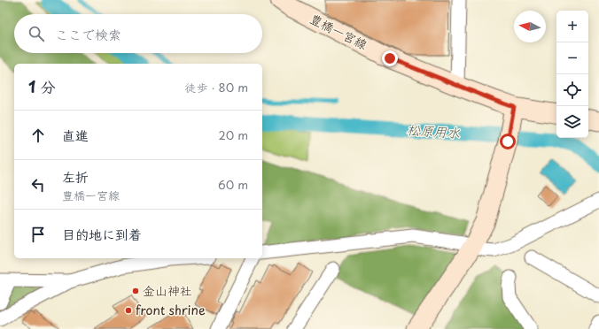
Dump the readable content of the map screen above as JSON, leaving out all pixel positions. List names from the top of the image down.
{
  "streets": {
    "main road": ["豊橋一宮線"]
  },
  "water": ["松原用水"],
  "places": ["金山神社", "front shrine"],
  "north": "left",
  "page": {
    "map_buttons": ["+", "−"],
    "search": "ここで検索",
    "heading": ["1 分", "徒歩 · 80 m"],
    "list": [
      ["直進", "20 m"],
      ["左折", "豊橋一宮線", "60 m"],
      "目的地に到着"
    ]
  }
}
